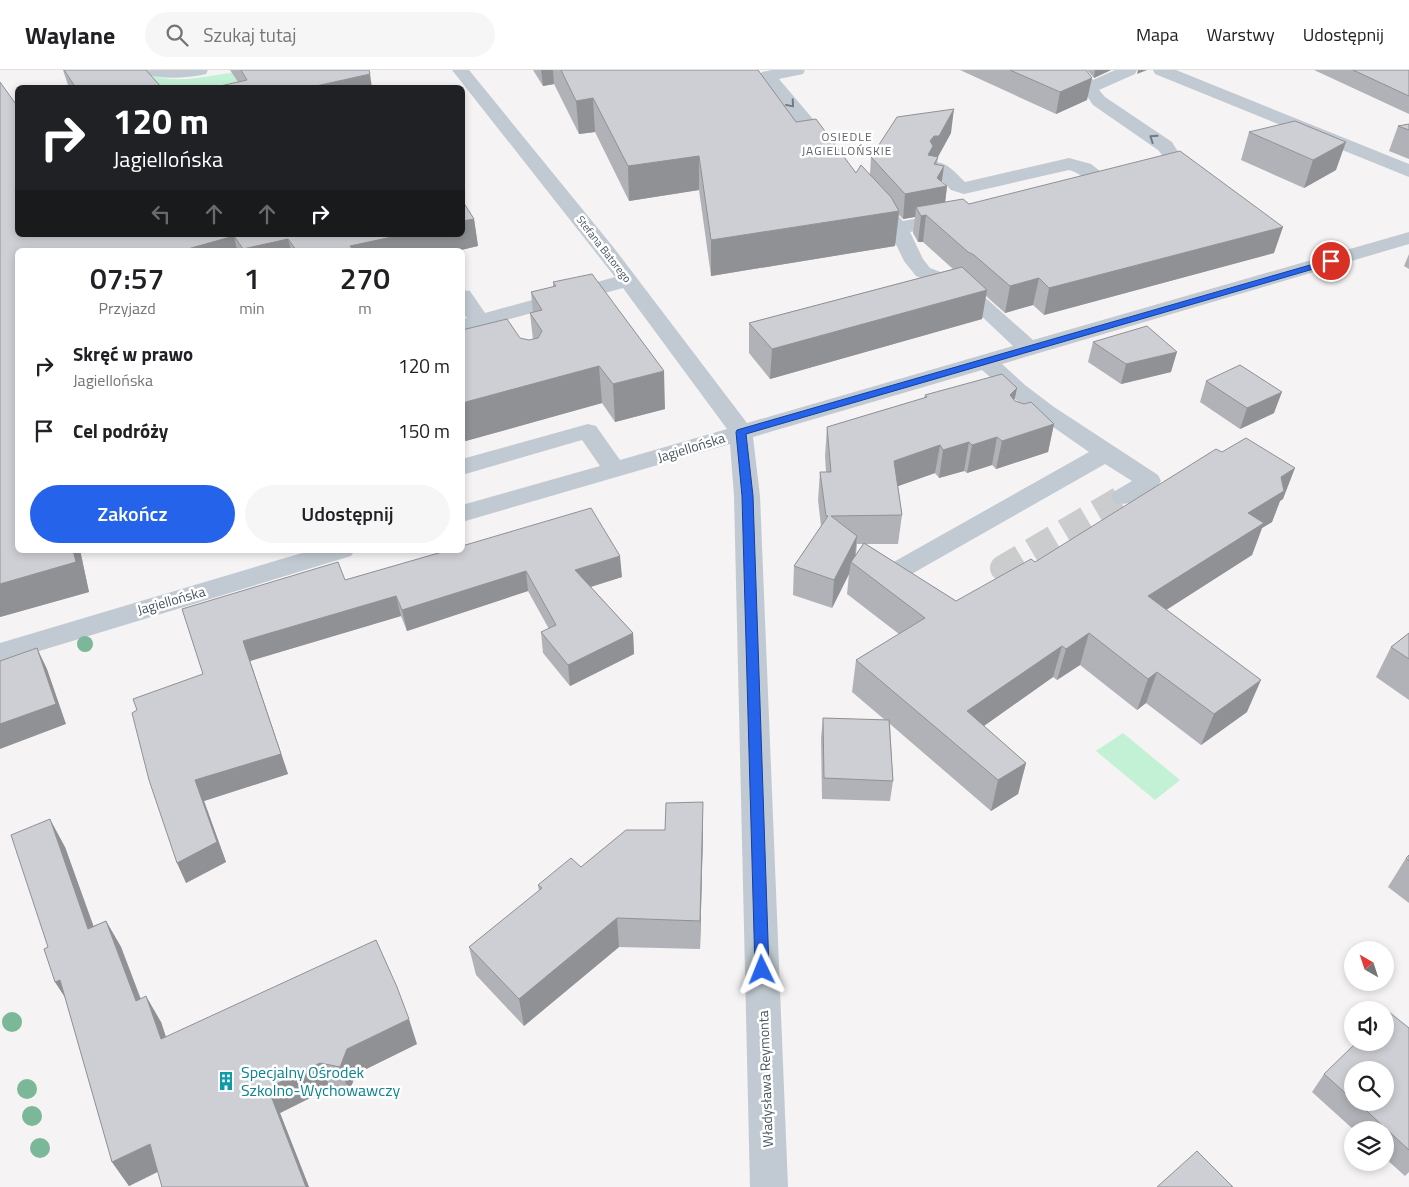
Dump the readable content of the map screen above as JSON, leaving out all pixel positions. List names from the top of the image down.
{
  "streets": {
    "street": ["Stefana Batorego", "Jagiellońska", "Władysława Reymonta"]
  },
  "crossings": [
    ["Stefana Batorego", "Jagiellońska"],
    ["Stefana Batorego", "Władysława Reymonta"],
    ["Jagiellońska", "Władysława Reymonta"]
  ],
  "districts": ["OSIEDLE JAGIELLOŃSKIE"],
  "places": {
    "building": ["Specjalny Ośrodek Szkolno-Wychowawczy"]
  },
  "north": "top left",
  "page": {
    "header": "Waylane",
    "search": "Szukaj tutaj",
    "nav": ["Mapa", "Warstwy", "Udostępnij"],
    "turn": ["120 m", "Jagiellońska"],
    "eta": [
      "07:57",
      "Przyjazd",
      "1",
      "min",
      "270",
      "m"
    ],
    "list": [
      {
        "name": "Skręć w prawo",
        "note": "Jagiellońska",
        "value": "120 m"
      },
      {
        "name": "Cel podróży",
        "value": "150 m"
      }
    ],
    "buttons": ["Zakończ", "Udostępnij"]
  }
}
